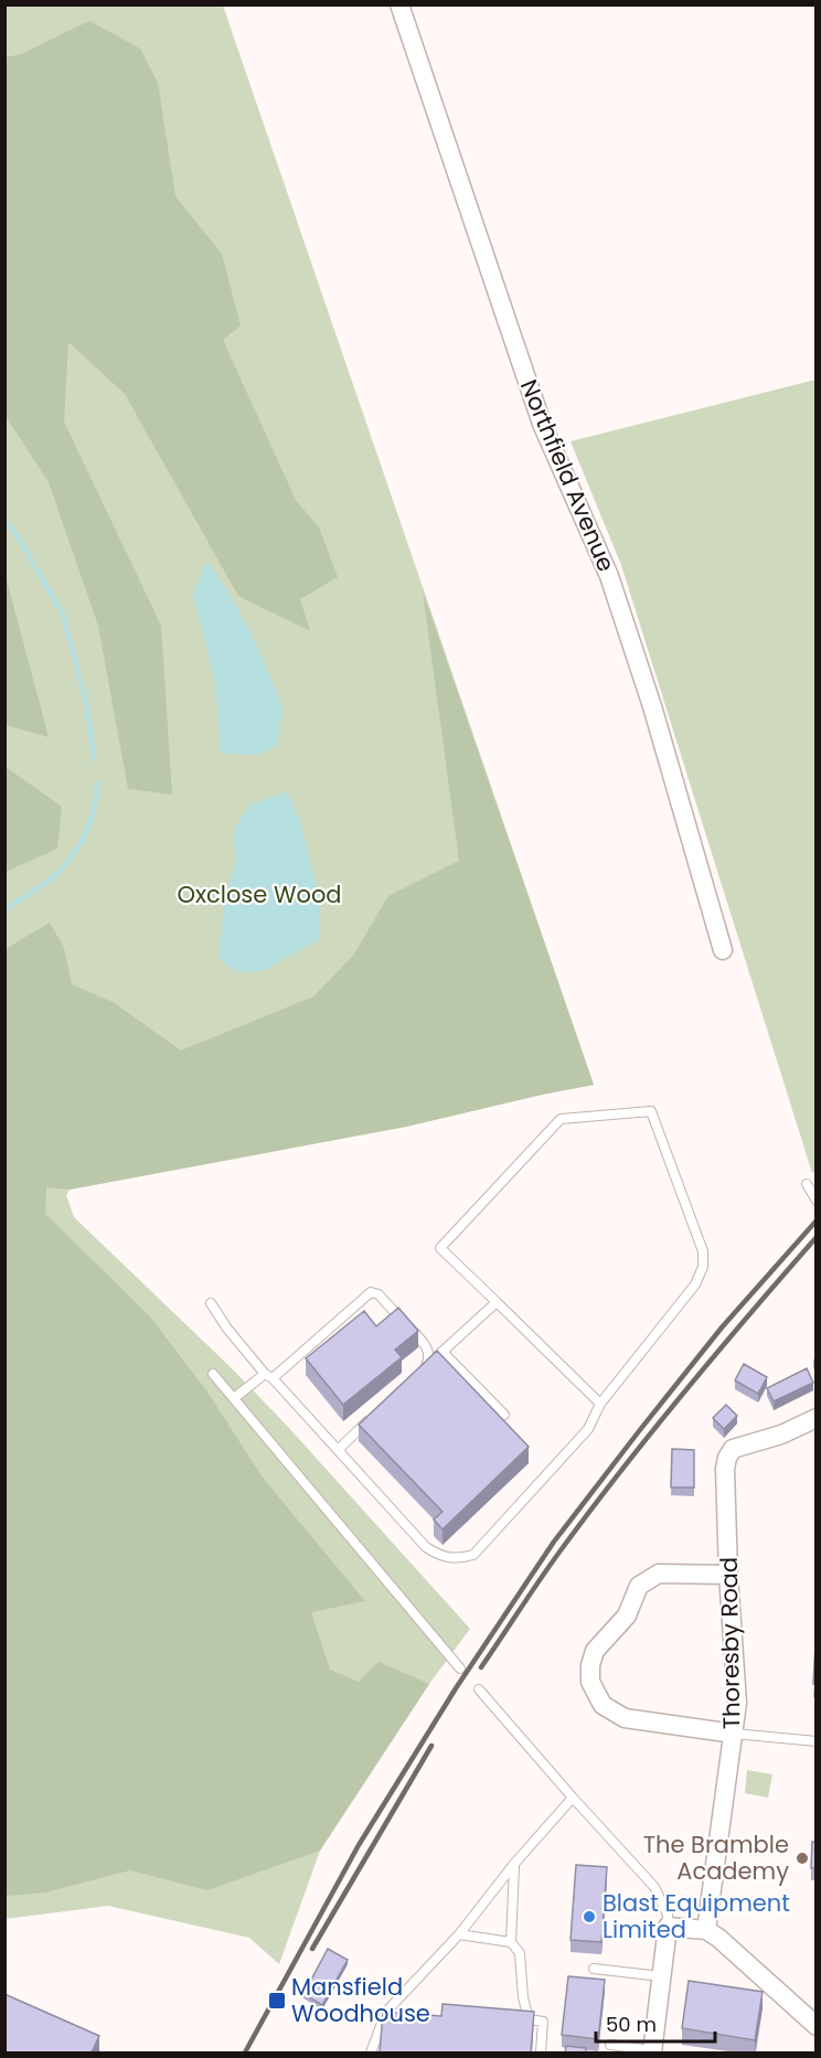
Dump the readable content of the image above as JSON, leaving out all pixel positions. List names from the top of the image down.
{
  "streets": {
    "street": ["Northfield Avenue", "Thoresby Road"]
  },
  "parks": ["Oxclose Wood"],
  "places": {
    "other": ["The Bramble Academy", "Blast Equipment Limited"],
    "transit": ["Mansfield Woodhouse"]
  },
  "scale_bar": "50 m"
}
